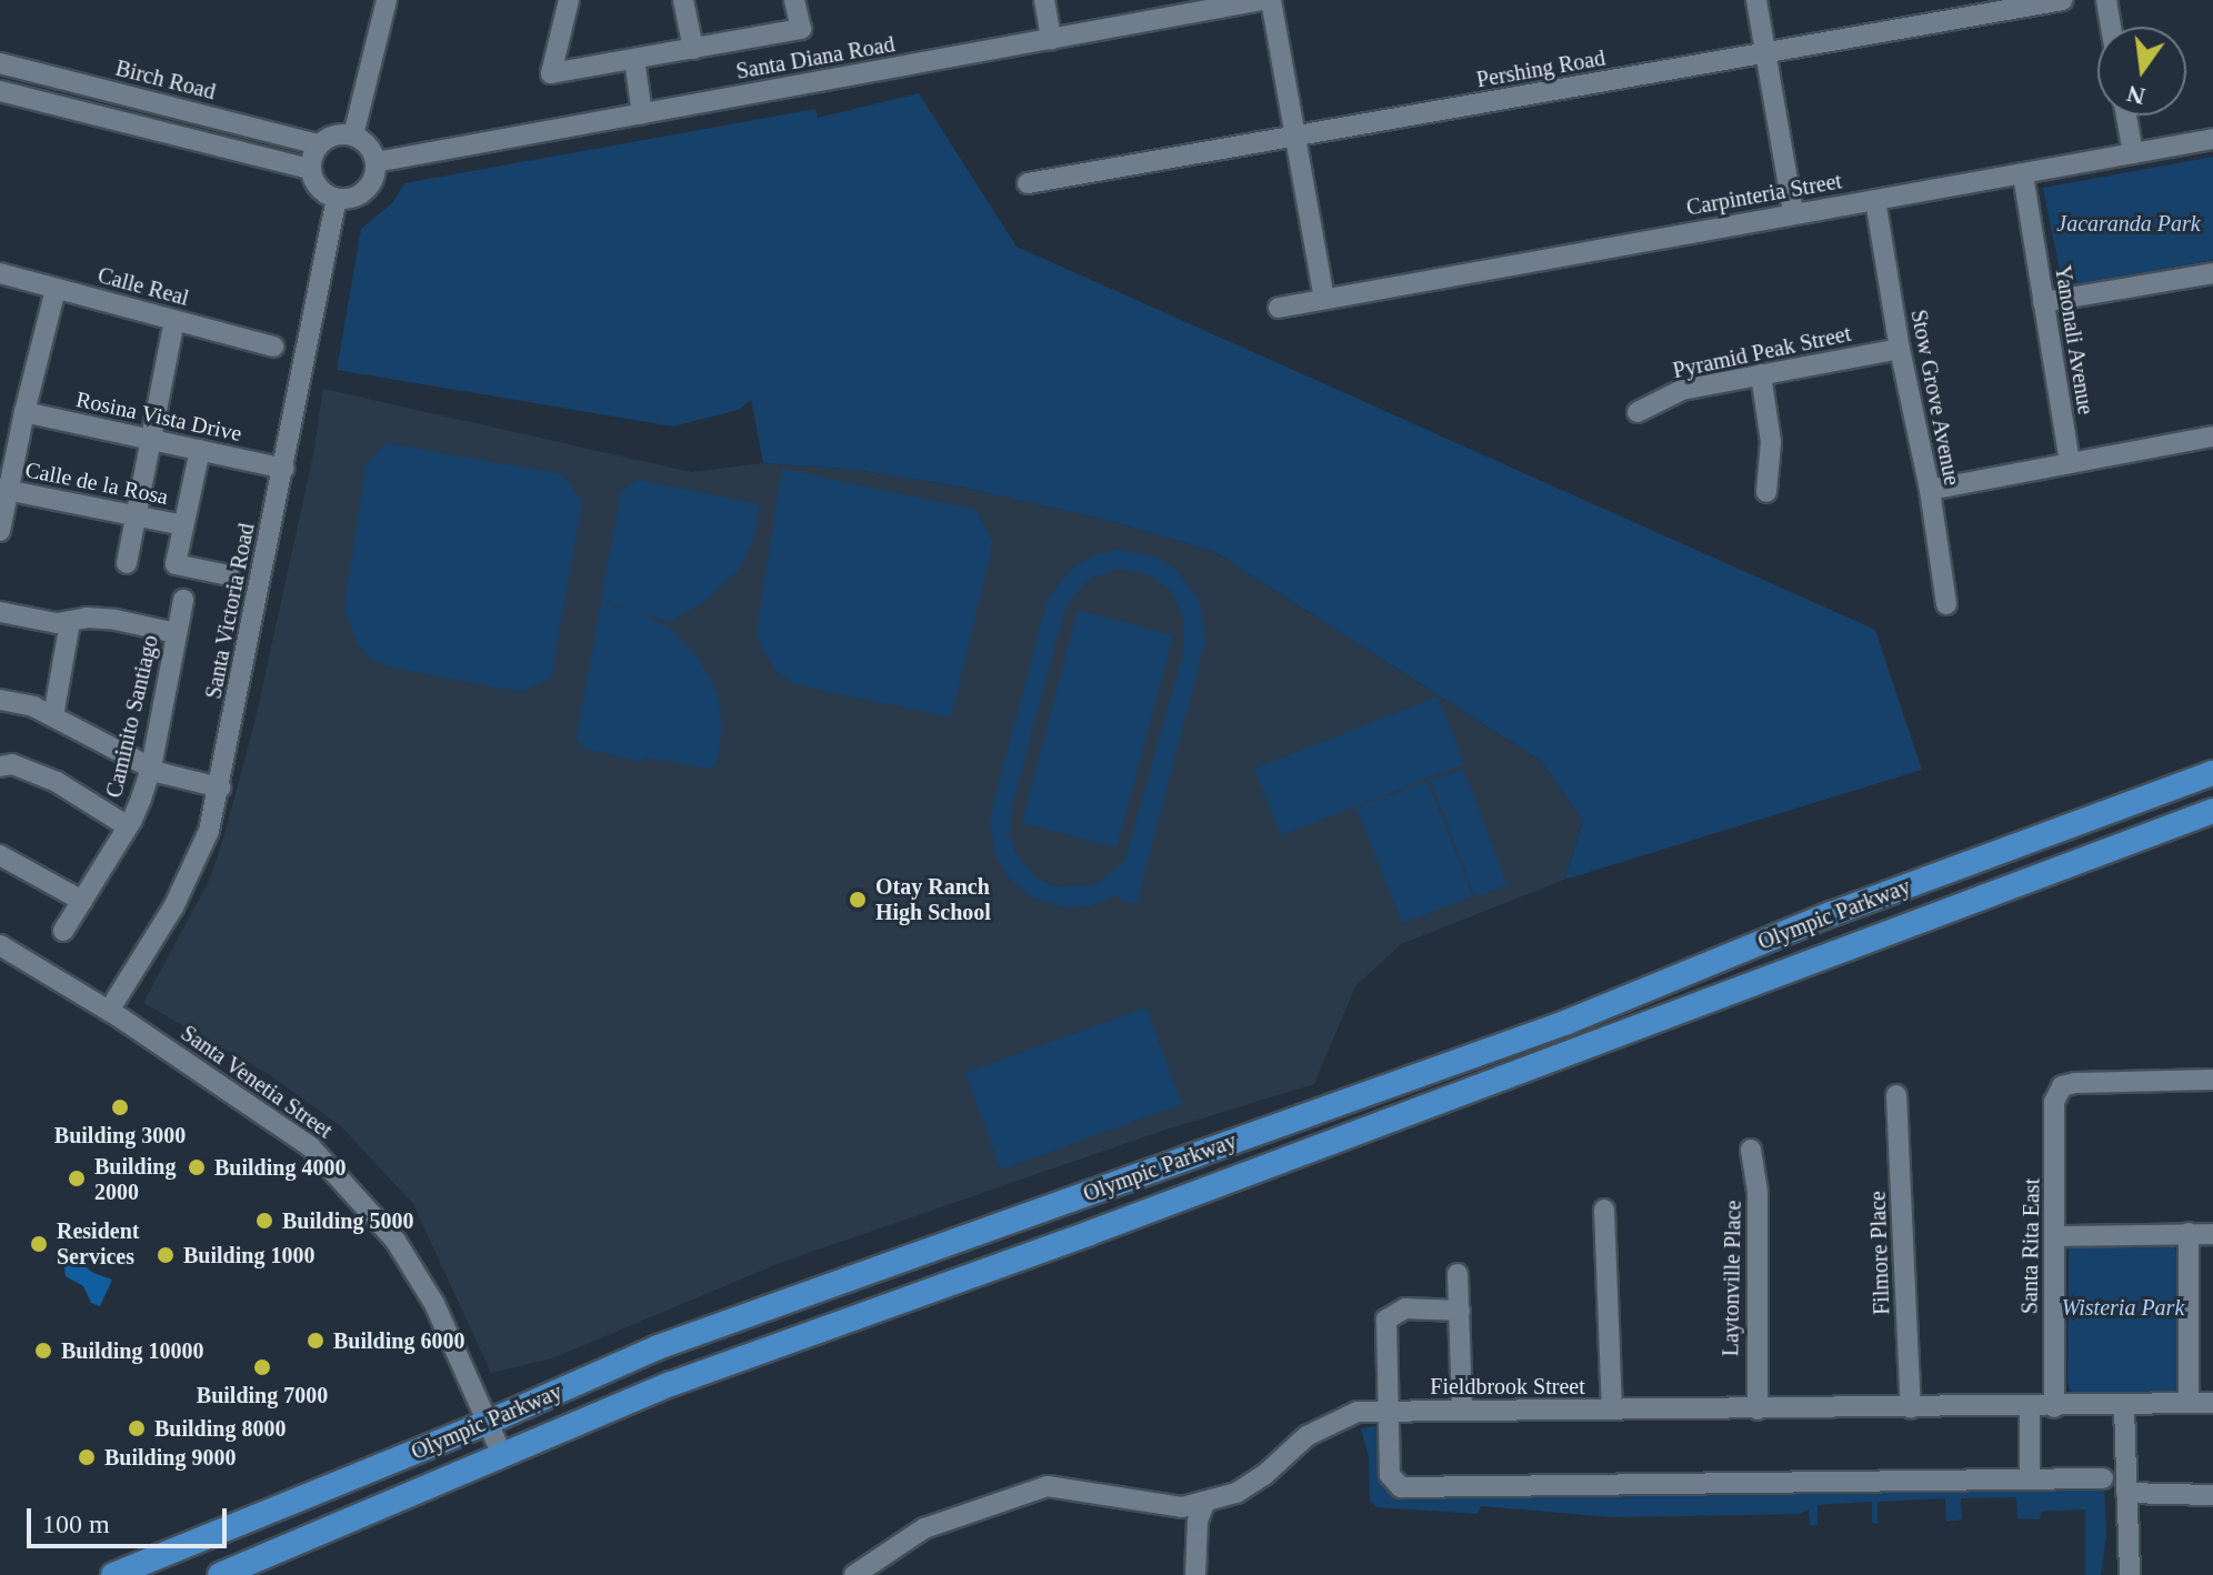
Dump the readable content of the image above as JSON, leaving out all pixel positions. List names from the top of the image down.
{
  "streets": {
    "main road": ["Olympic Parkway"],
    "street": [
      "Santa Diana Road",
      "Pershing Road",
      "Birch Road",
      "Carpinteria Street",
      "Calle Real",
      "Yanonali Avenue",
      "Pyramid Peak Street",
      "Stow Grove Avenue",
      "Rosina Vista Drive",
      "Calle de la Rosa",
      "Santa Victoria Road",
      "Caminito Santiago",
      "Santa Venetia Street",
      "Santa Rita East",
      "Filmore Place",
      "Laytonville Place",
      "Fieldbrook Street"
    ]
  },
  "crossings": [
    ["Santa Diana Road", "Birch Road"],
    ["Santa Diana Road", "Santa Victoria Road"],
    ["Birch Road", "Santa Victoria Road"],
    ["Carpinteria Street", "Yanonali Avenue"],
    ["Carpinteria Street", "Stow Grove Avenue"],
    ["Pyramid Peak Street", "Stow Grove Avenue"],
    ["Rosina Vista Drive", "Santa Victoria Road"],
    ["Santa Victoria Road", "Santa Venetia Street"],
    ["Olympic Parkway", "Santa Venetia Street"],
    ["Santa Rita East", "Fieldbrook Street"],
    ["Filmore Place", "Fieldbrook Street"],
    ["Laytonville Place", "Fieldbrook Street"]
  ],
  "parks": ["Jacaranda Park", "Wisteria Park"],
  "places": [
    "Otay Ranch High School",
    "Building 3000",
    "Building 4000",
    "Building 2000",
    "Building 5000",
    "Resident Services",
    "Building 1000",
    "Building 6000",
    "Building 10000",
    "Building 7000",
    "Building 8000",
    "Building 9000"
  ],
  "scale_bar": "100 m",
  "north": "bottom"
}
